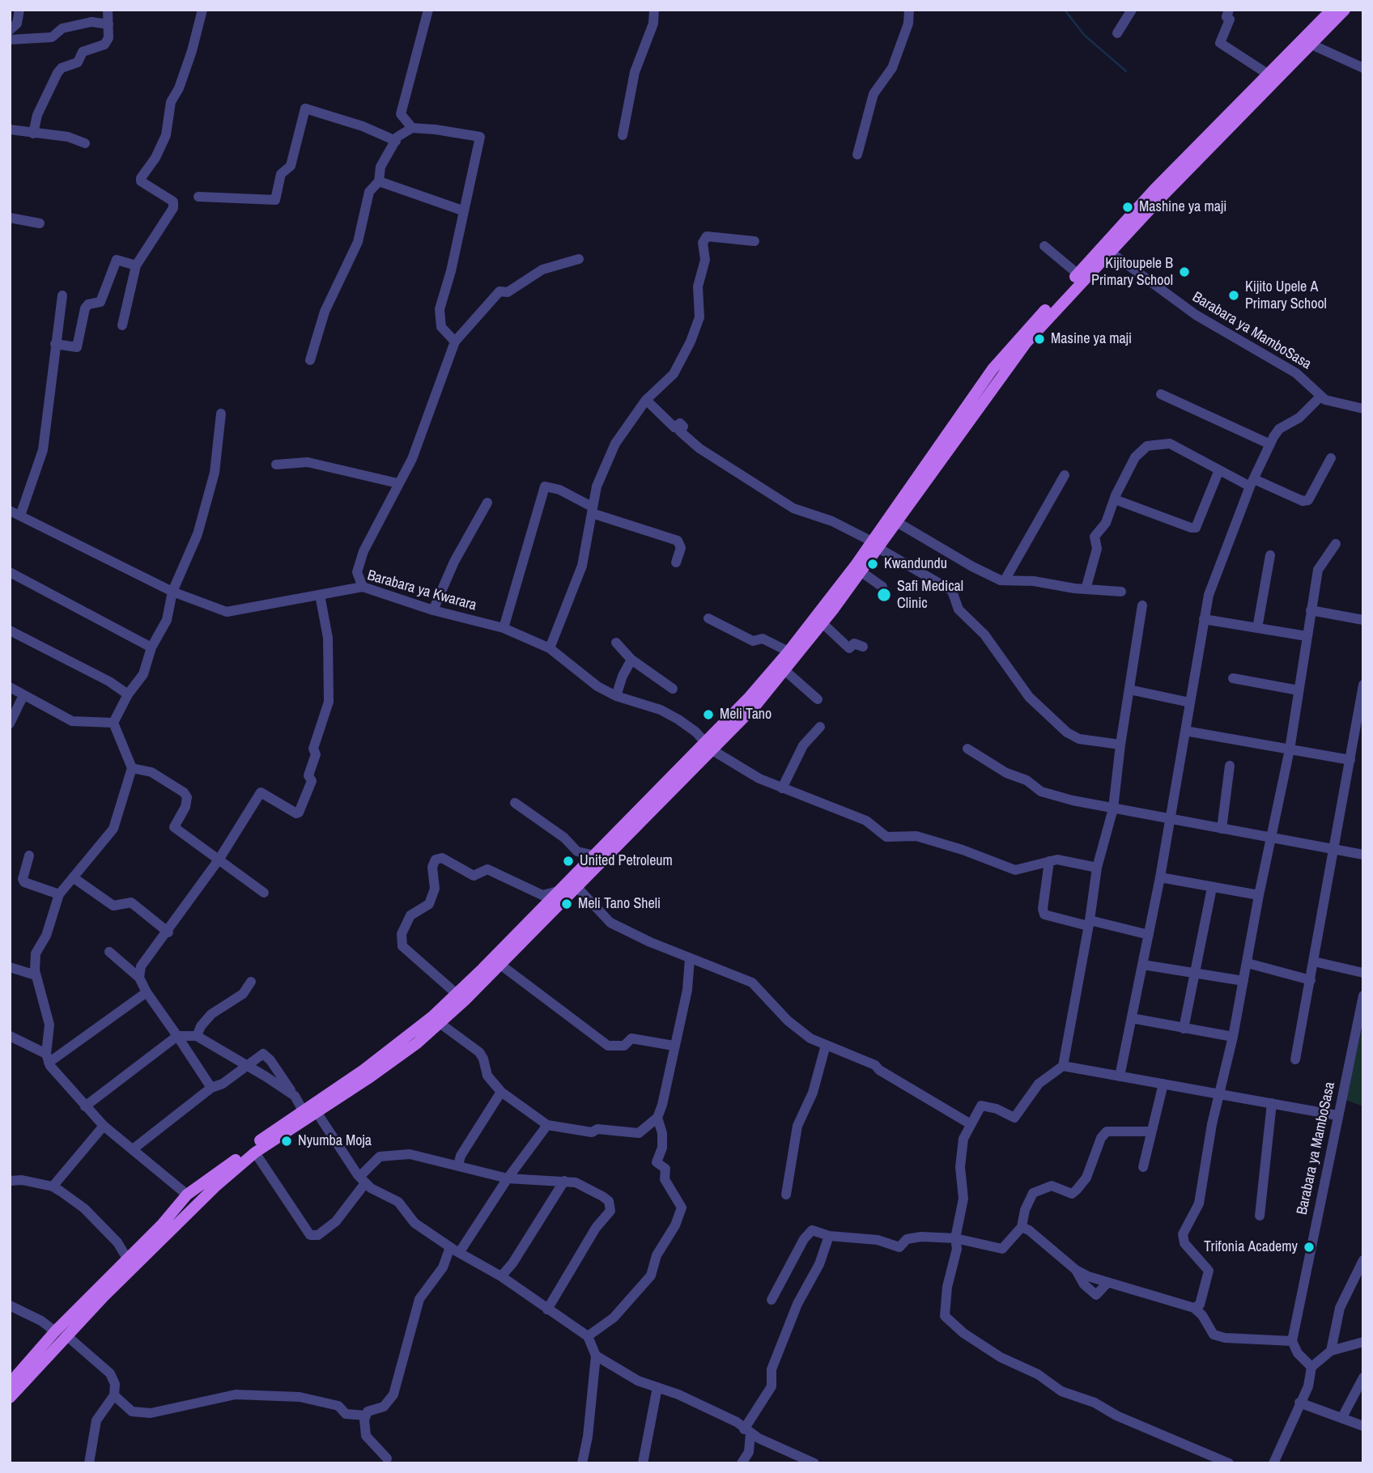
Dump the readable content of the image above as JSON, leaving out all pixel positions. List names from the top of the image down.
{
  "streets": {
    "street": ["Barabara ya MamboSasa", "Barabara ya Kwarara"]
  },
  "places": [
    "Mashine ya maji",
    "Kijitoupele B Primary School",
    "Kijito Upele A Primary School",
    "Masine ya maji",
    "Kwandundu",
    "Safi Medical Clinic",
    "Meli Tano",
    "United Petroleum",
    "Meli Tano Sheli",
    "Nyumba Moja",
    "Trifonia Academy"
  ]
}
